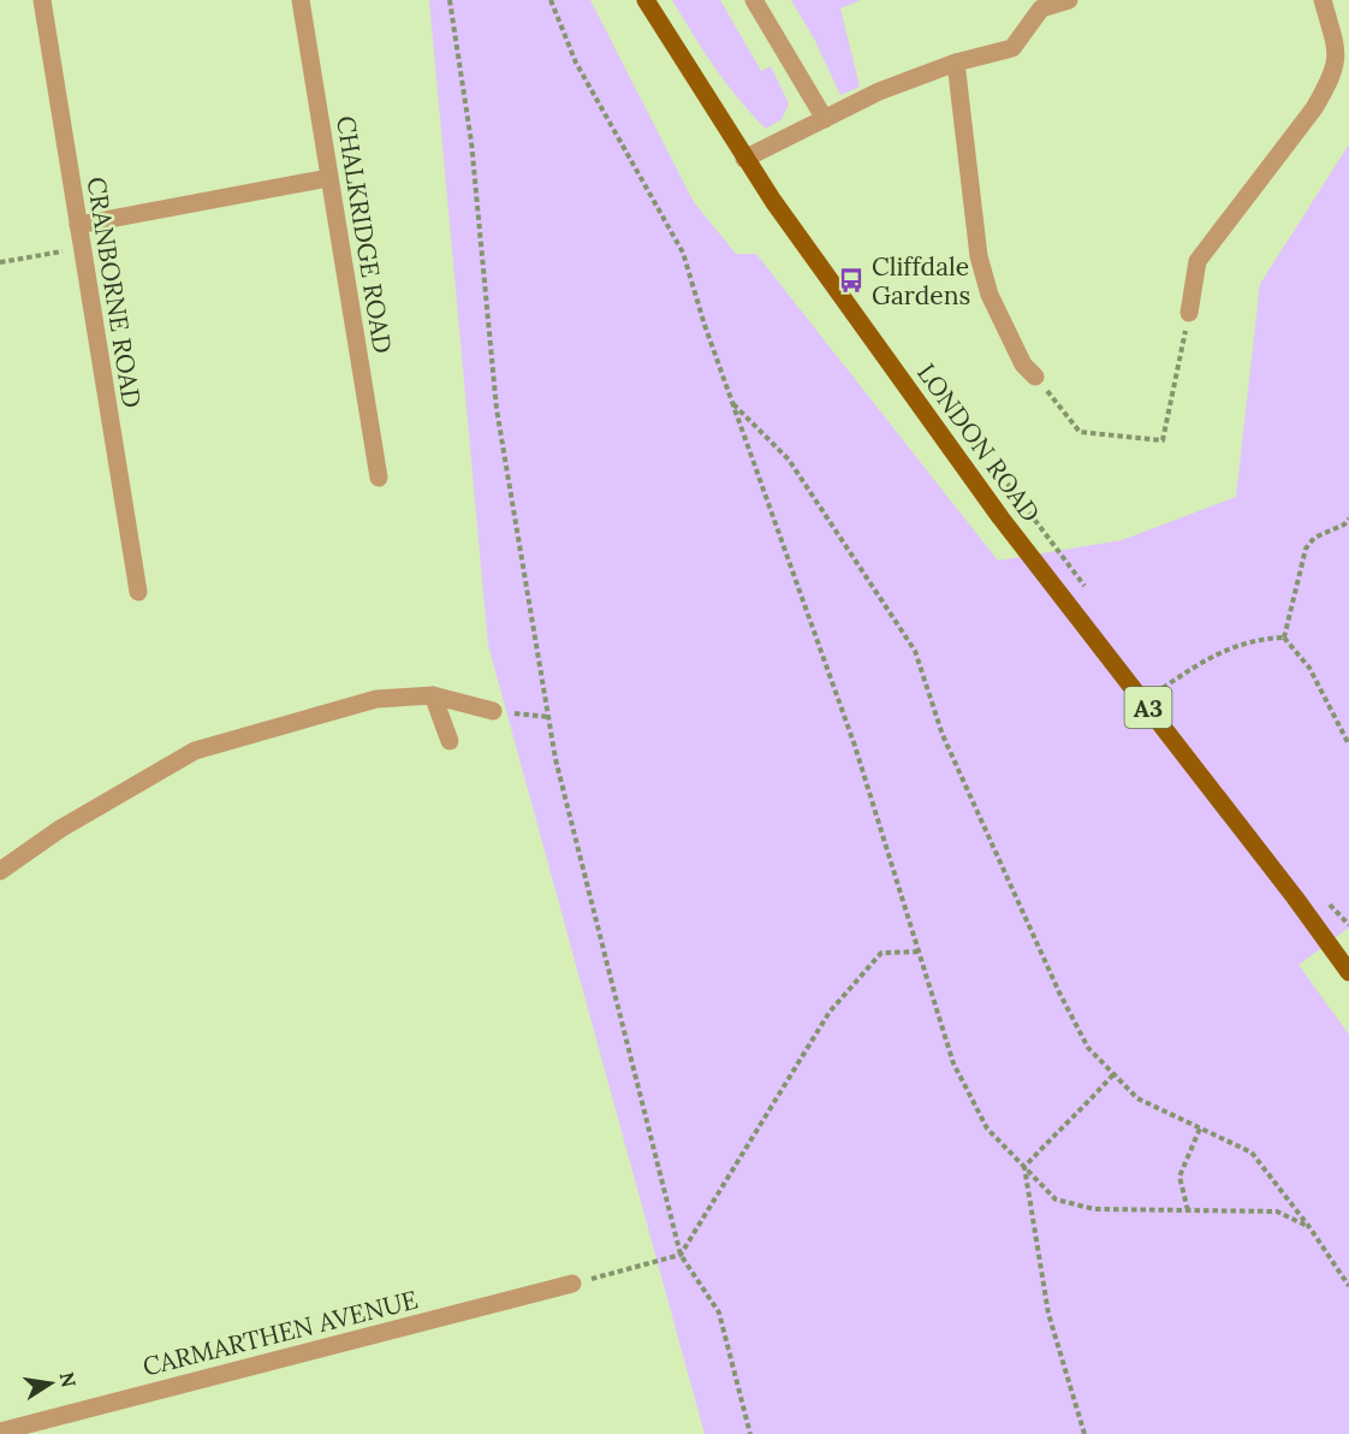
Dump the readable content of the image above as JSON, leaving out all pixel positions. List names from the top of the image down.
{
  "streets": {
    "main road": ["LONDON ROAD", "A3"],
    "street": ["CHALKRIDGE ROAD", "CRANBORNE ROAD", "CARMARTHEN AVENUE"]
  },
  "places": {
    "bus stop": ["Cliffdale Gardens"]
  },
  "north": "right"
}
